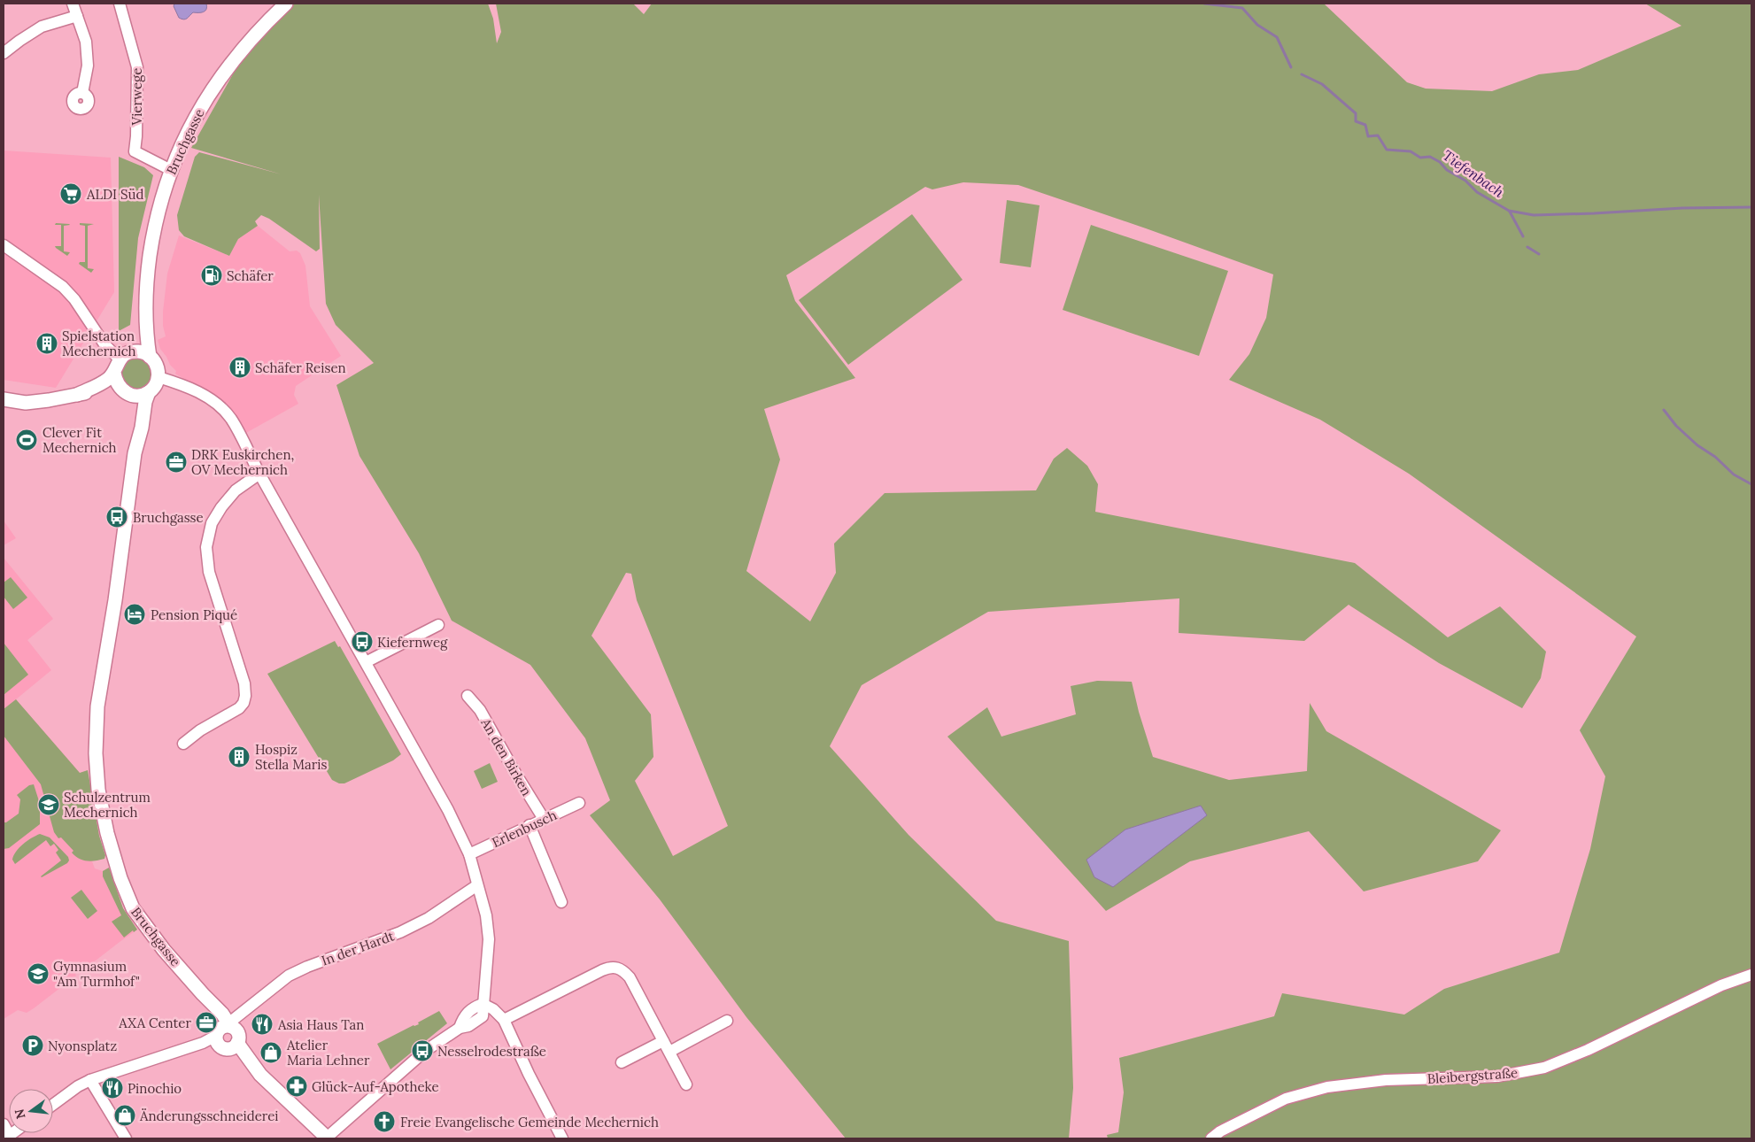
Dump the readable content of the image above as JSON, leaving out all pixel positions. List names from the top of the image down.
{
  "streets": {
    "main road": ["Bruchgasse"],
    "street": [
      "Vierwege",
      "An den Birken",
      "Erlenbusch",
      "In der Hardt",
      "Bleibergstraße"
    ]
  },
  "crossings": [
    ["Vierwege", "Bruchgasse"],
    ["Bruchgasse", "In der Hardt"],
    ["An den Birken", "Erlenbusch"]
  ],
  "water": ["Tiefenbach"],
  "places": {
    "supermarket": ["ALDI Süd"],
    "fuel station": ["Schäfer"],
    "building": ["Spielstation Mechernich", "Schäfer Reisen", "Hospiz Stella Maris"],
    "sports": ["Clever Fit Mechernich"],
    "office": ["DRK Euskirchen, OV Mechernich", "AXA Center"],
    "bus stop": ["Bruchgasse", "Kiefernweg", "Nesselrodestraße"],
    "hotel": ["Pension Piqué"],
    "school or university": ["Schulzentrum Mechernich", "Gymnasium \"Am Turmhof\""],
    "restaurant": ["Asia Haus Tan", "Pinochio"],
    "parking": ["Nyonsplatz"],
    "shop": ["Atelier Maria Lehner", "Änderungsschneiderei"],
    "pharmacy": ["Glück-Auf-Apotheke"],
    "church": ["Freie Evangelische Gemeinde Mechernich"]
  },
  "north": "left"
}
